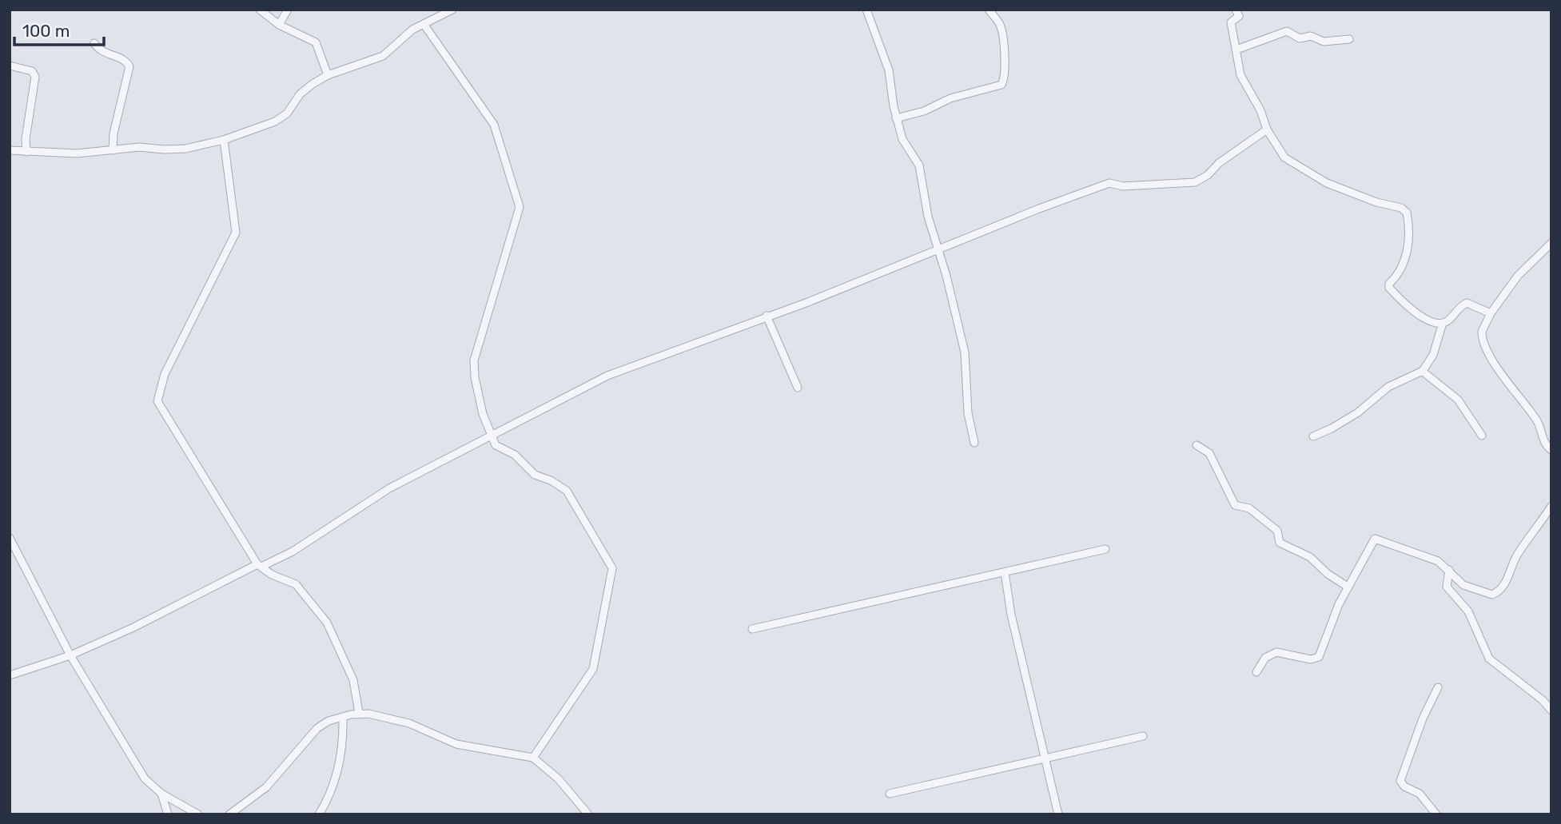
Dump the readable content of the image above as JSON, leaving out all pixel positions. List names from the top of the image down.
{
  "scale_bar": "100 m"
}
